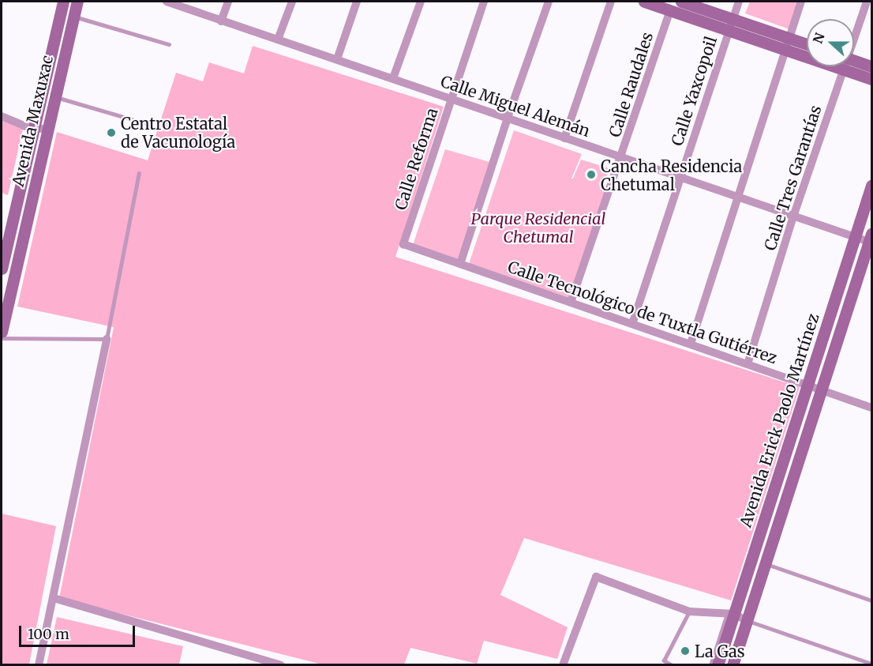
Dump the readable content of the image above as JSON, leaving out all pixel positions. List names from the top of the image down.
{
  "streets": {
    "main road": ["Avenida Maxuxac", "Avenida Erick Paolo Martínez"],
    "street": [
      "Calle Raudales",
      "Calle Yaxcopoil",
      "Calle Miguel Alemán",
      "Calle Reforma",
      "Calle Tres Garantías",
      "Calle Tecnológico de Tuxtla Gutiérrez"
    ]
  },
  "crossings": [
    ["Calle Raudales", "Calle Miguel Alemán"],
    ["Calle Raudales", "Calle Tecnológico de Tuxtla Gutiérrez"],
    ["Calle Yaxcopoil", "Calle Miguel Alemán"],
    ["Calle Yaxcopoil", "Calle Tecnológico de Tuxtla Gutiérrez"],
    ["Calle Miguel Alemán", "Calle Reforma"],
    ["Calle Miguel Alemán", "Calle Tres Garantías"],
    ["Calle Miguel Alemán", "Avenida Erick Paolo Martínez"],
    ["Calle Reforma", "Calle Tecnológico de Tuxtla Gutiérrez"],
    ["Calle Tres Garantías", "Calle Tecnológico de Tuxtla Gutiérrez"],
    ["Calle Tecnológico de Tuxtla Gutiérrez", "Avenida Erick Paolo Martínez"]
  ],
  "parks": ["Parque Residencial Chetumal"],
  "places": ["Centro Estatal de Vacunología", "Cancha Residencia Chetumal", "La Gas"],
  "scale_bar": "100 m",
  "north": "left"
}
